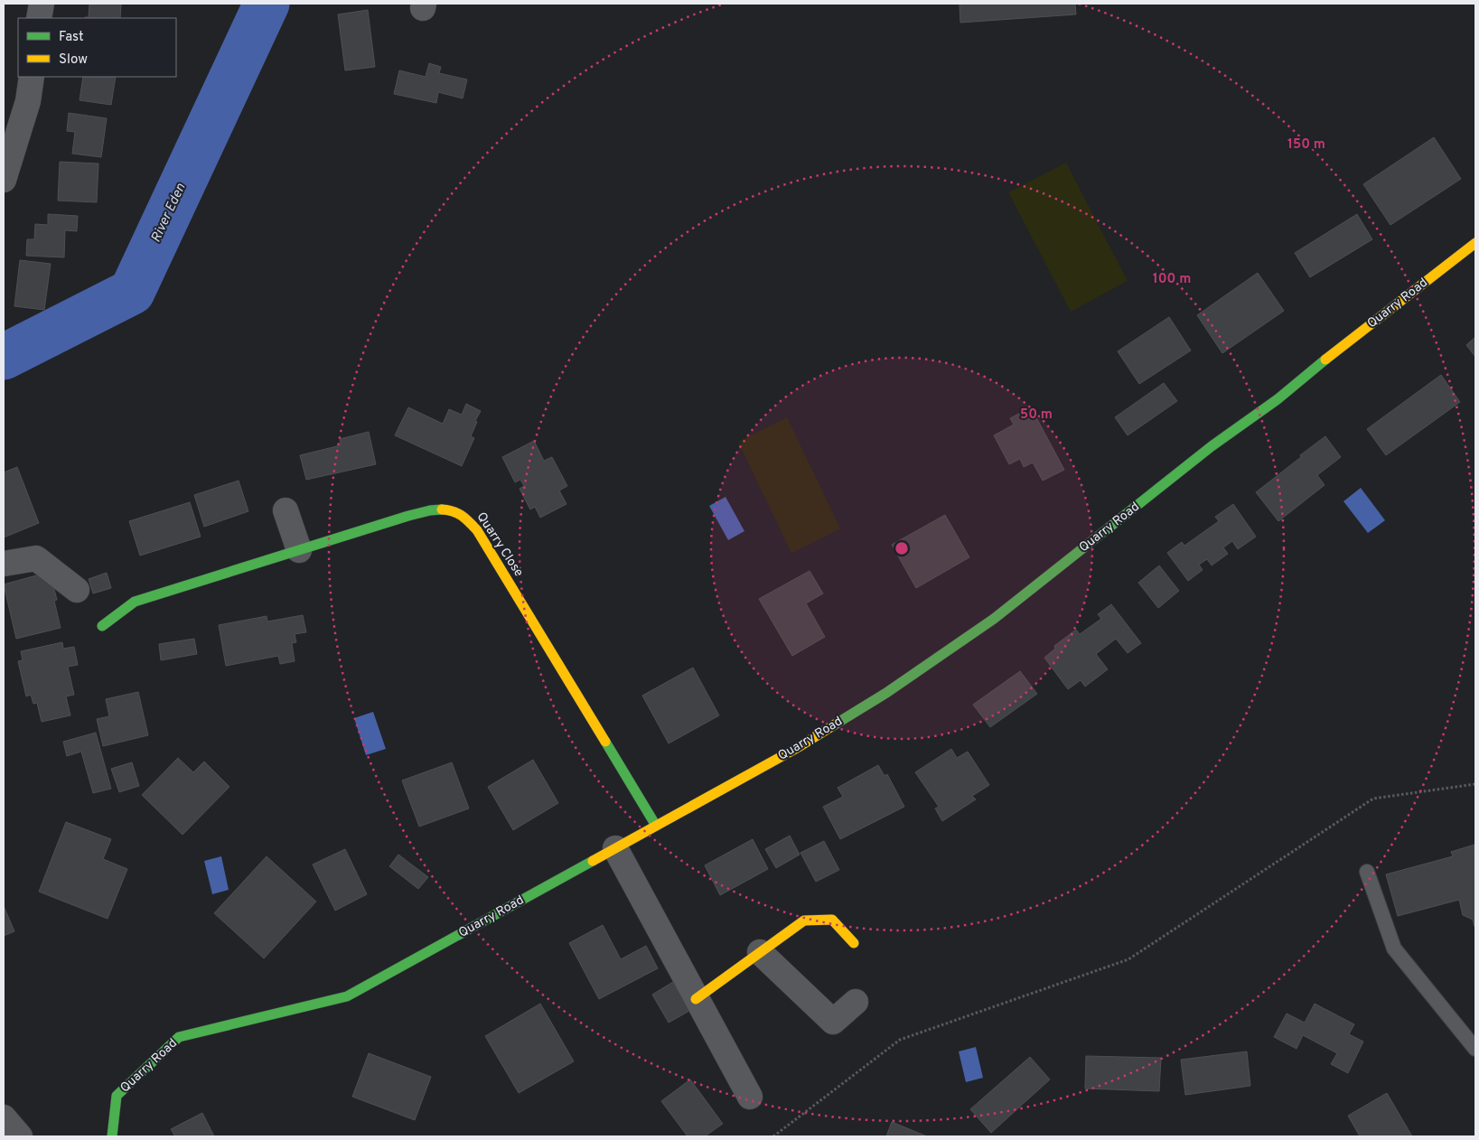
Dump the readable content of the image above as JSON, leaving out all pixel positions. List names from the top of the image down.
{
  "streets": {
    "street": ["Quarry Road", "Quarry Close"]
  },
  "crossings": [
    ["Quarry Road", "Quarry Close"]
  ],
  "water": ["River Eden"],
  "legend": ["Fast", "Slow"],
  "rings": ["150 m", "100 m", "50 m"]
}
